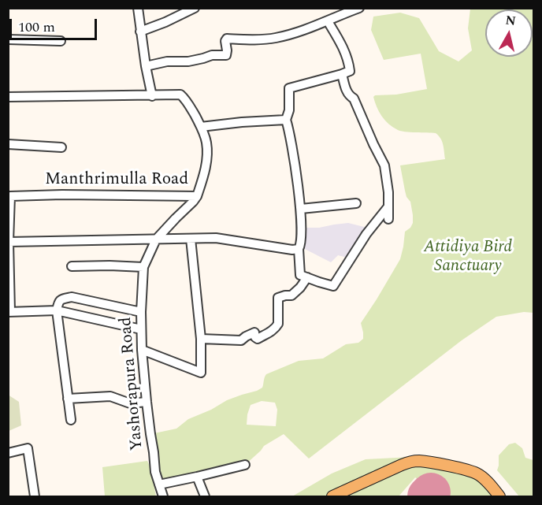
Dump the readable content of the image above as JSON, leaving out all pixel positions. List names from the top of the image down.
{
  "streets": {
    "street": ["Manthrimulla Road", "Yashorapura Road"]
  },
  "parks": ["Attidiya Bird Sanctuary"],
  "scale_bar": "100 m",
  "north": "top"
}
